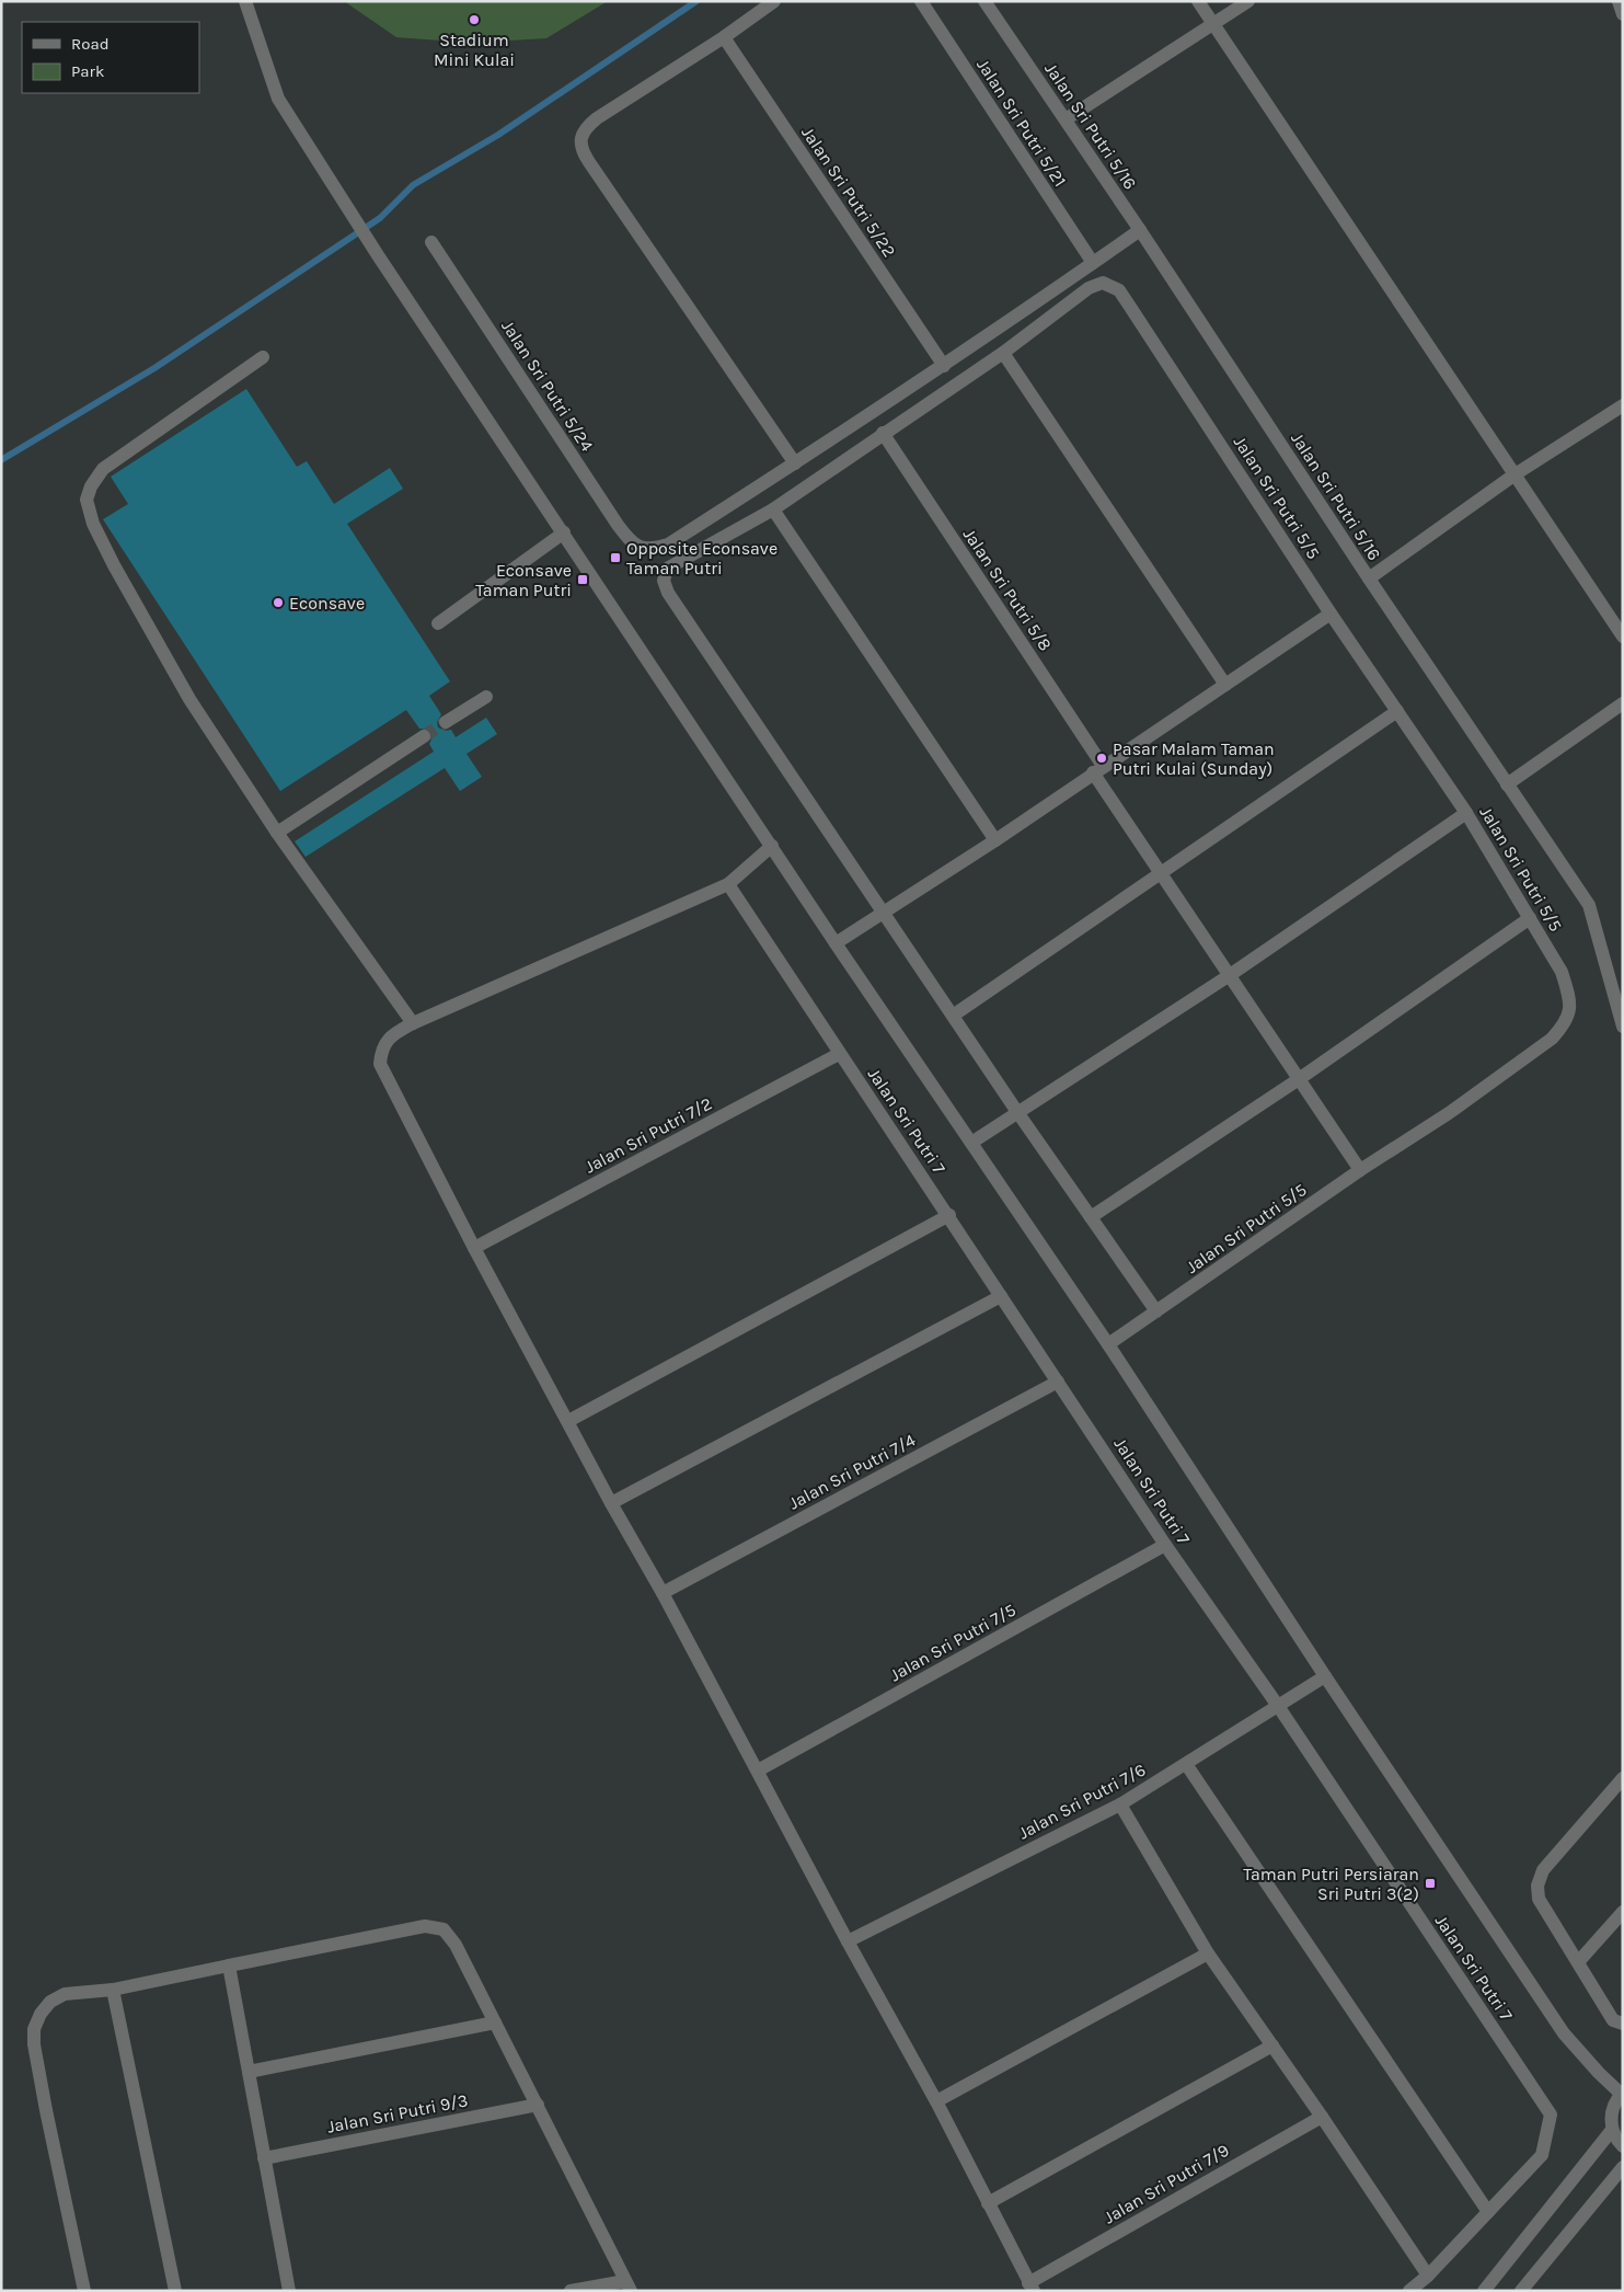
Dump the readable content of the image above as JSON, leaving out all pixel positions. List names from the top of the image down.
{
  "streets": {
    "street": [
      "Jalan Sri Putri 5/21",
      "Jalan Sri Putri 5/16",
      "Jalan Sri Putri 5/22",
      "Jalan Sri Putri 5/24",
      "Jalan Sri Putri 5/5",
      "Jalan Sri Putri 5/8",
      "Jalan Sri Putri 7",
      "Jalan Sri Putri 7/2",
      "Jalan Sri Putri 7/4",
      "Jalan Sri Putri 7/5",
      "Jalan Sri Putri 7/6",
      "Jalan Sri Putri 9/3",
      "Jalan Sri Putri 7/9"
    ]
  },
  "crossings": [
    ["Jalan Sri Putri 5/5", "Jalan Sri Putri 5/8"],
    ["Jalan Sri Putri 7", "Jalan Sri Putri 7/2"],
    ["Jalan Sri Putri 7", "Jalan Sri Putri 7/4"],
    ["Jalan Sri Putri 7", "Jalan Sri Putri 7/5"],
    ["Jalan Sri Putri 7", "Jalan Sri Putri 7/6"]
  ],
  "places": {
    "other": ["Stadium Mini Kulai", "Econsave", "Pasar Malam Taman Putri Kulai (Sunday)"],
    "transit": ["Opposite Econsave Taman Putri", "Econsave Taman Putri", "Taman Putri Persiaran Sri Putri 3(2)"]
  },
  "legend": ["Road", "Park"]
}
